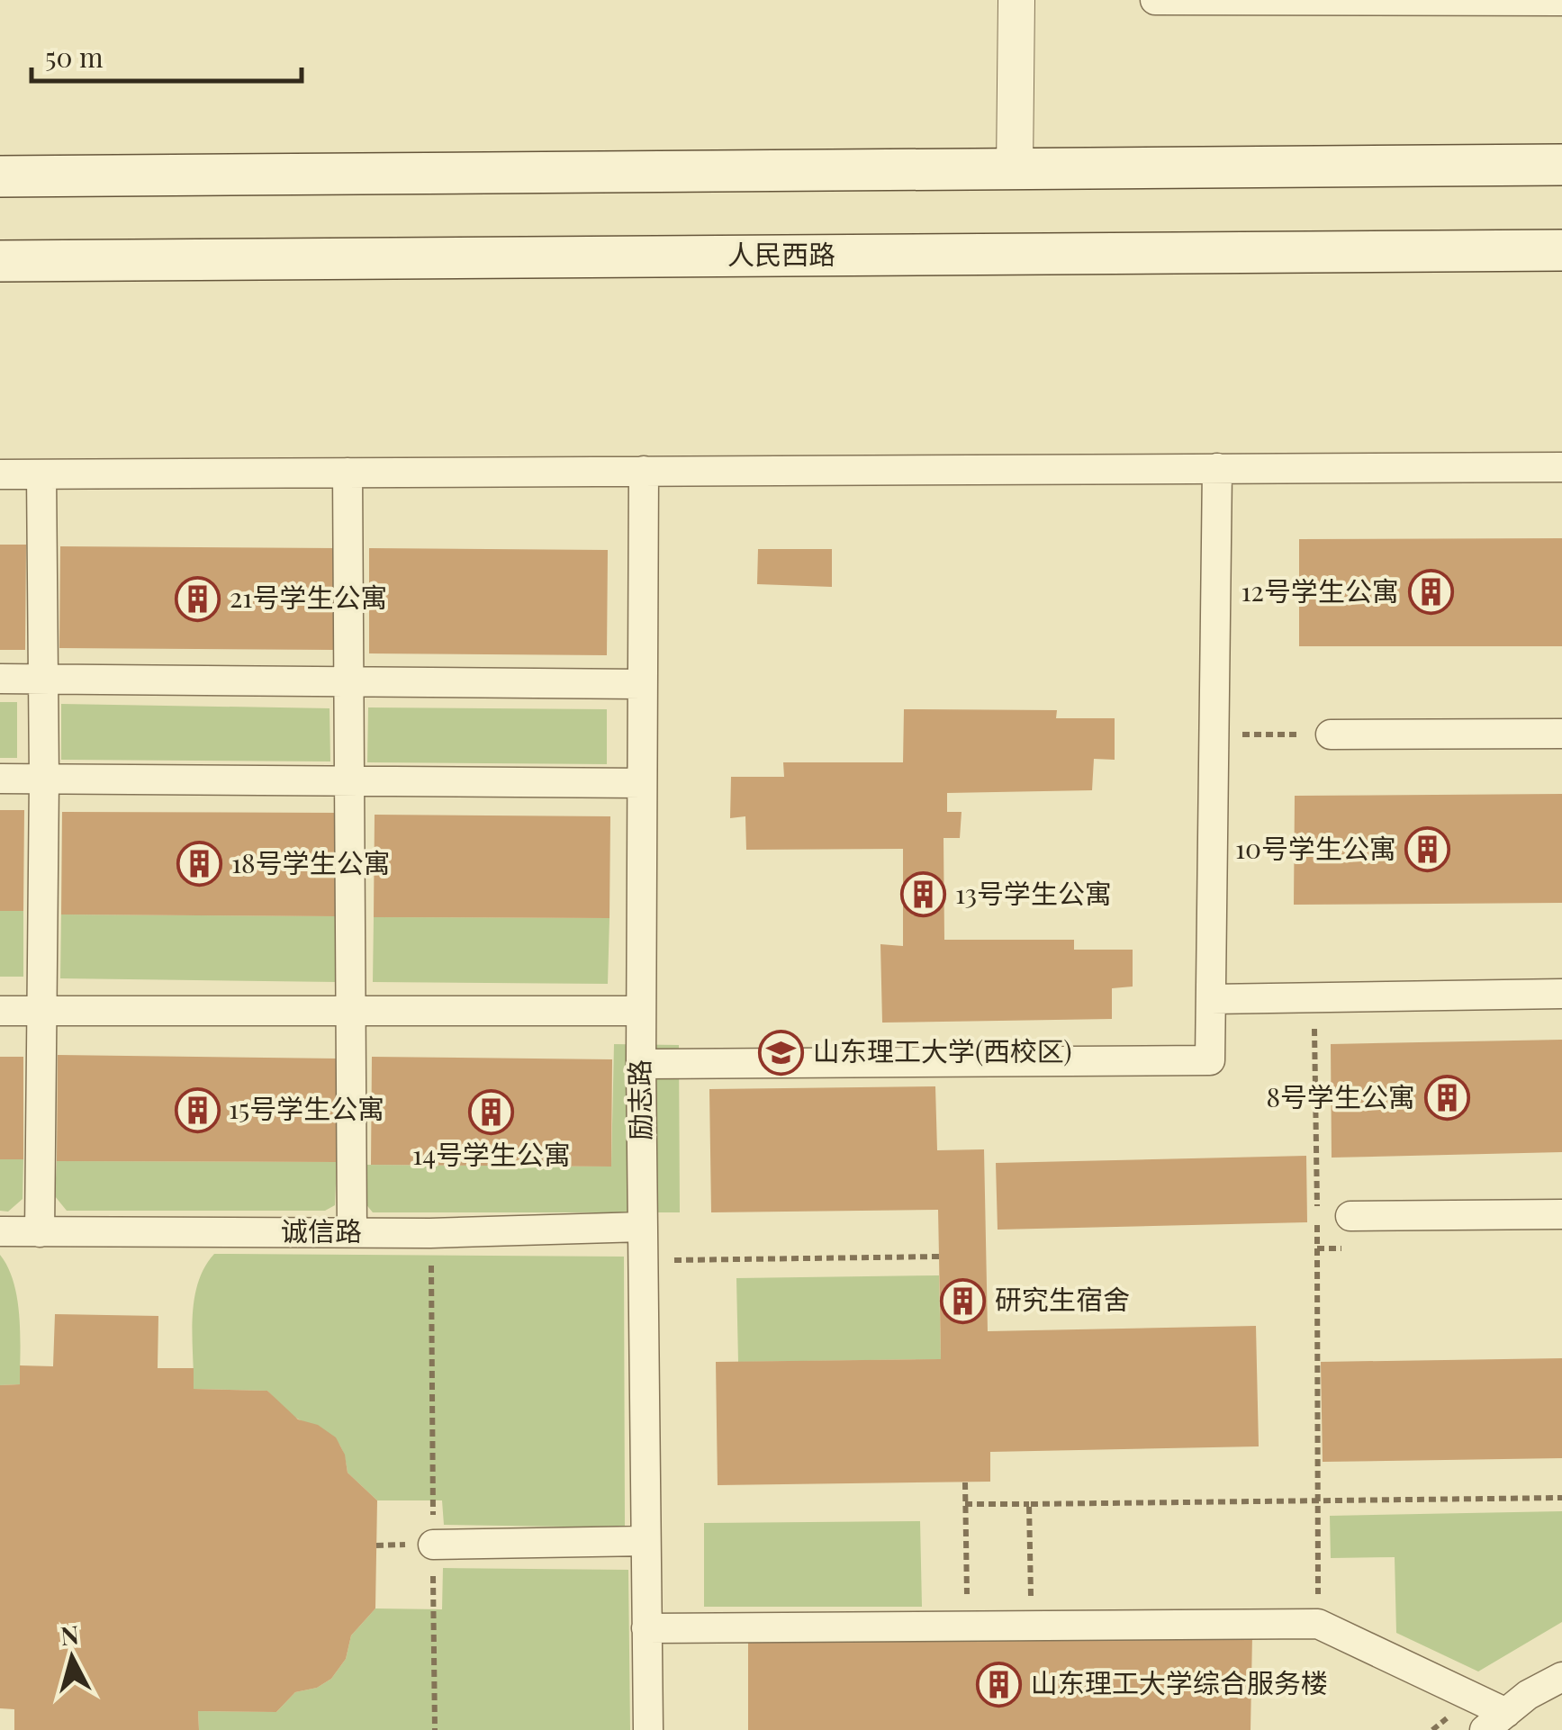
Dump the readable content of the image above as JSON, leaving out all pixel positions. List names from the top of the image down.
{
  "streets": {
    "main road": ["人民西路"],
    "street": ["励志路", "诚信路"]
  },
  "crossings": [
    ["励志路", "诚信路"]
  ],
  "places": {
    "building": [
      "12号学生公寓",
      "21号学生公寓",
      "10号学生公寓",
      "18号学生公寓",
      "13号学生公寓",
      "8号学生公寓",
      "15号学生公寓",
      "14号学生公寓",
      "研究生宿舍",
      "山东理工大学综合服务楼"
    ],
    "school or university": ["山东理工大学(西校区)"]
  },
  "scale_bar": "50 m",
  "north": "top"
}
